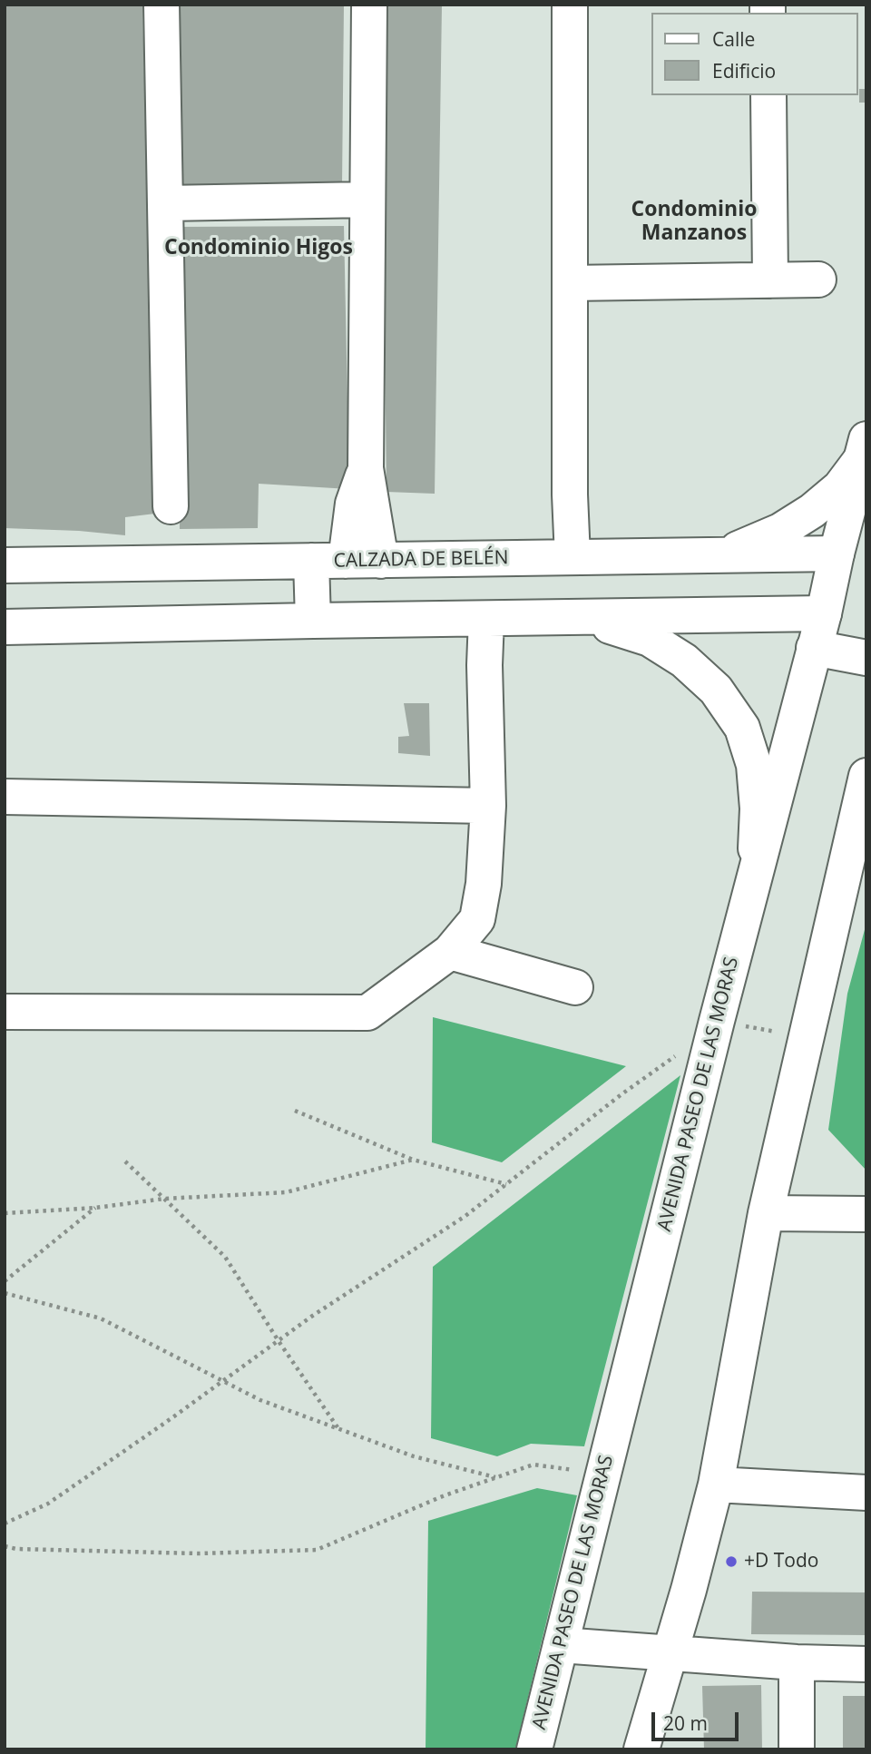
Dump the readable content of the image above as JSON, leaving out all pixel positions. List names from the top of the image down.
{
  "streets": {
    "street": ["CALZADA DE BELÉN", "AVENIDA PASEO DE LAS MORAS"]
  },
  "crossings": [
    ["CALZADA DE BELÉN", "AVENIDA PASEO DE LAS MORAS"]
  ],
  "districts": ["Condominio Manzanos", "Condominio Higos"],
  "places": ["+D Todo"],
  "legend": ["Calle", "Edificio"],
  "scale_bar": "20 m"
}
